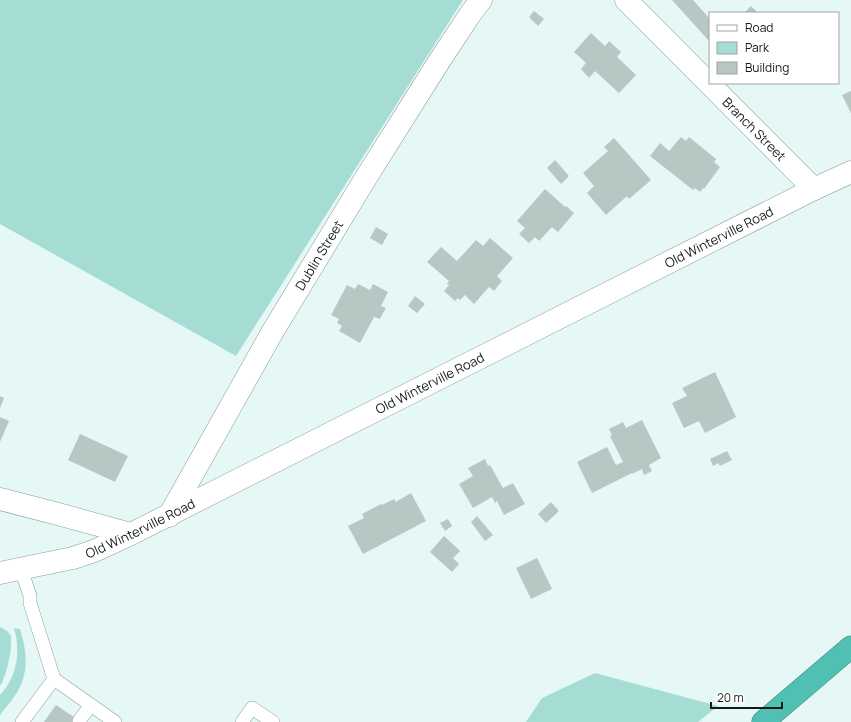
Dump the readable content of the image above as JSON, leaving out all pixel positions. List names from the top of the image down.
{
  "streets": {
    "street": ["Branch Street", "Old Winterville Road", "Dublin Street"]
  },
  "crossings": [
    ["Branch Street", "Old Winterville Road"],
    ["Old Winterville Road", "Dublin Street"]
  ],
  "legend": ["Road", "Park", "Building"],
  "scale_bar": "20 m"
}
